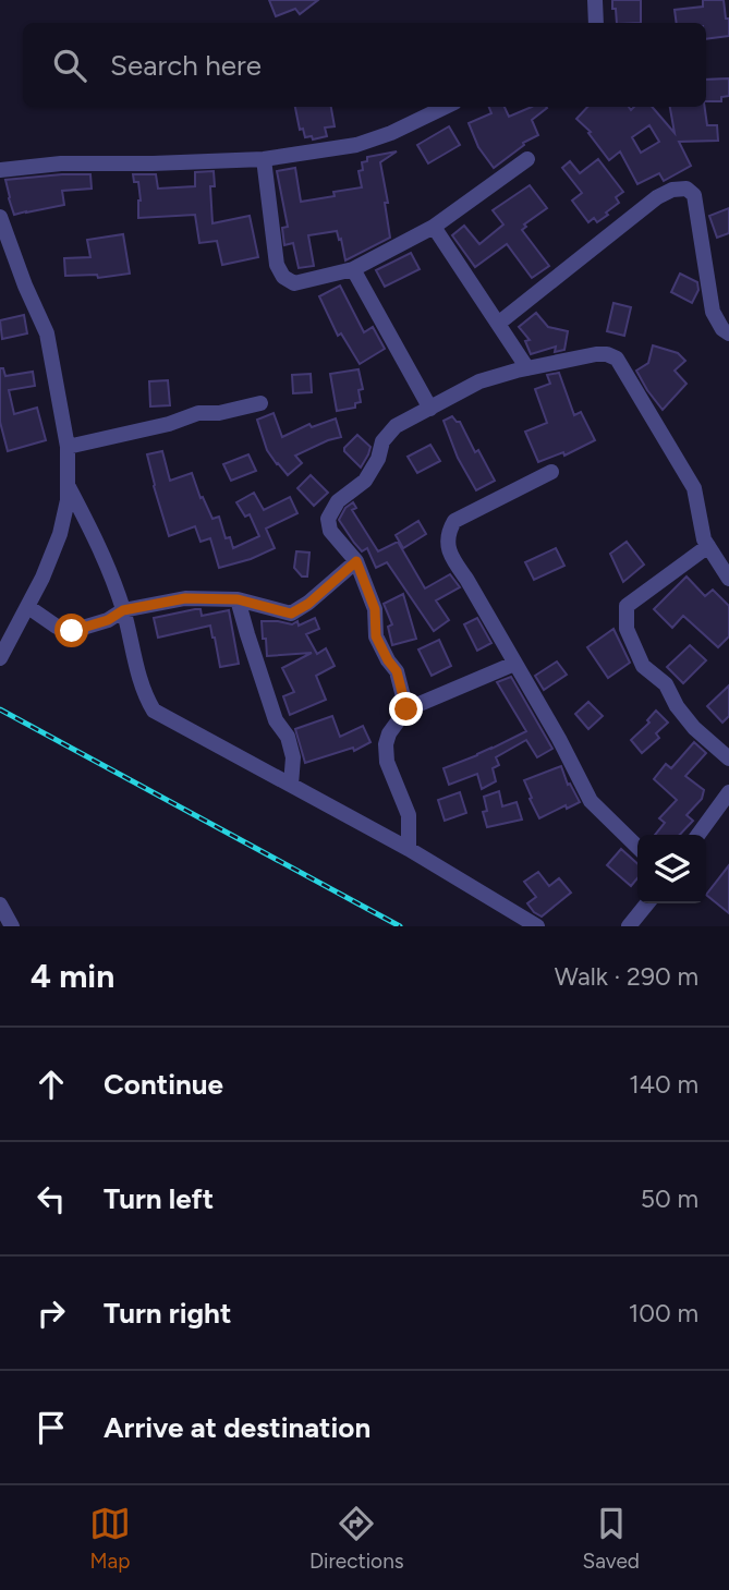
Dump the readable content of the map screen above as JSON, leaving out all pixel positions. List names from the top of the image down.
{
  "page": {
    "search": "Search here",
    "heading": ["4 min", "Walk · 290 m"],
    "list": [
      ["Continue", "140 m"],
      ["Turn left", "50 m"],
      ["Turn right", "100 m"],
      "Arrive at destination"
    ],
    "nav": ["Map", "Directions", "Saved"]
  }
}
